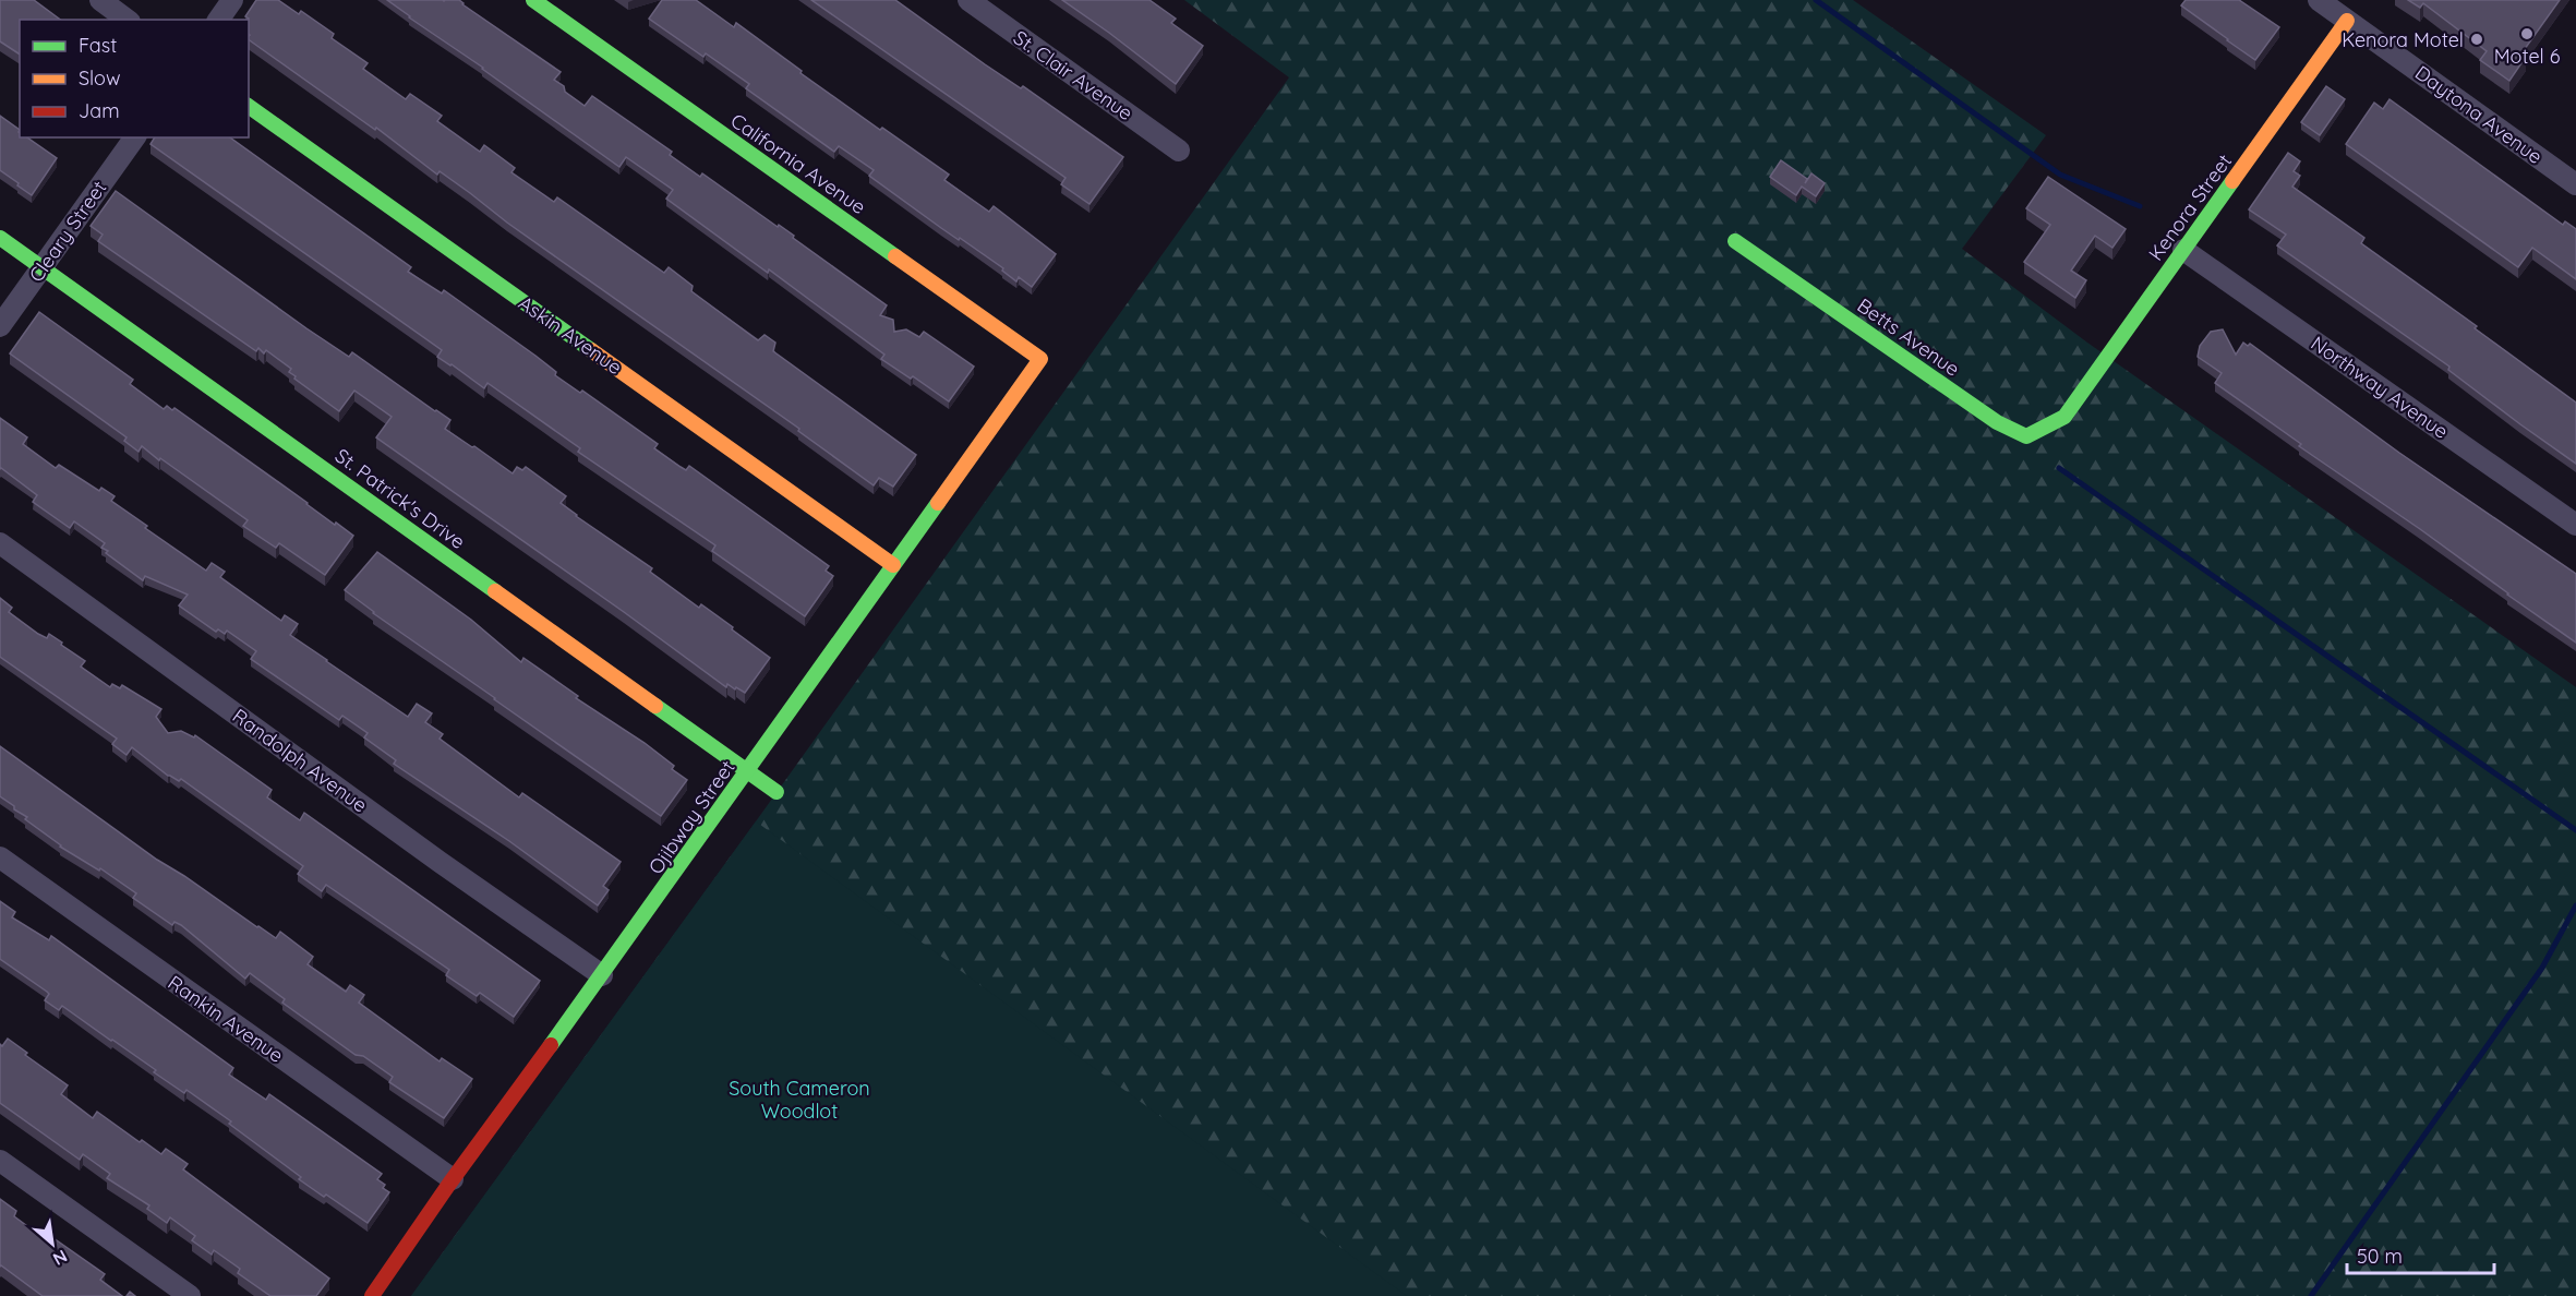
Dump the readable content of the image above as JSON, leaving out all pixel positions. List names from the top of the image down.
{
  "streets": {
    "street": [
      "St. Clair Avenue",
      "Daytona Avenue",
      "California Avenue",
      "Kenora Street",
      "Cleary Street",
      "Askin Avenue",
      "Betts Avenue",
      "Northway Avenue",
      "St. Patrick's Drive",
      "Randolph Avenue",
      "Ojibway Street",
      "Rankin Avenue"
    ]
  },
  "crossings": [
    ["Daytona Avenue", "Kenora Street"],
    ["California Avenue", "Ojibway Street"],
    ["Kenora Street", "Betts Avenue"],
    ["Kenora Street", "Northway Avenue"],
    ["Cleary Street", "St. Patrick's Drive"],
    ["Askin Avenue", "Ojibway Street"],
    ["St. Patrick's Drive", "Ojibway Street"],
    ["Randolph Avenue", "Ojibway Street"],
    ["Ojibway Street", "Rankin Avenue"]
  ],
  "parks": ["South Cameron Woodlot"],
  "places": ["Motel 6", "Kenora Motel"],
  "legend": ["Fast", "Slow", "Jam"],
  "scale_bar": "50 m",
  "north": "bottom right"
}
